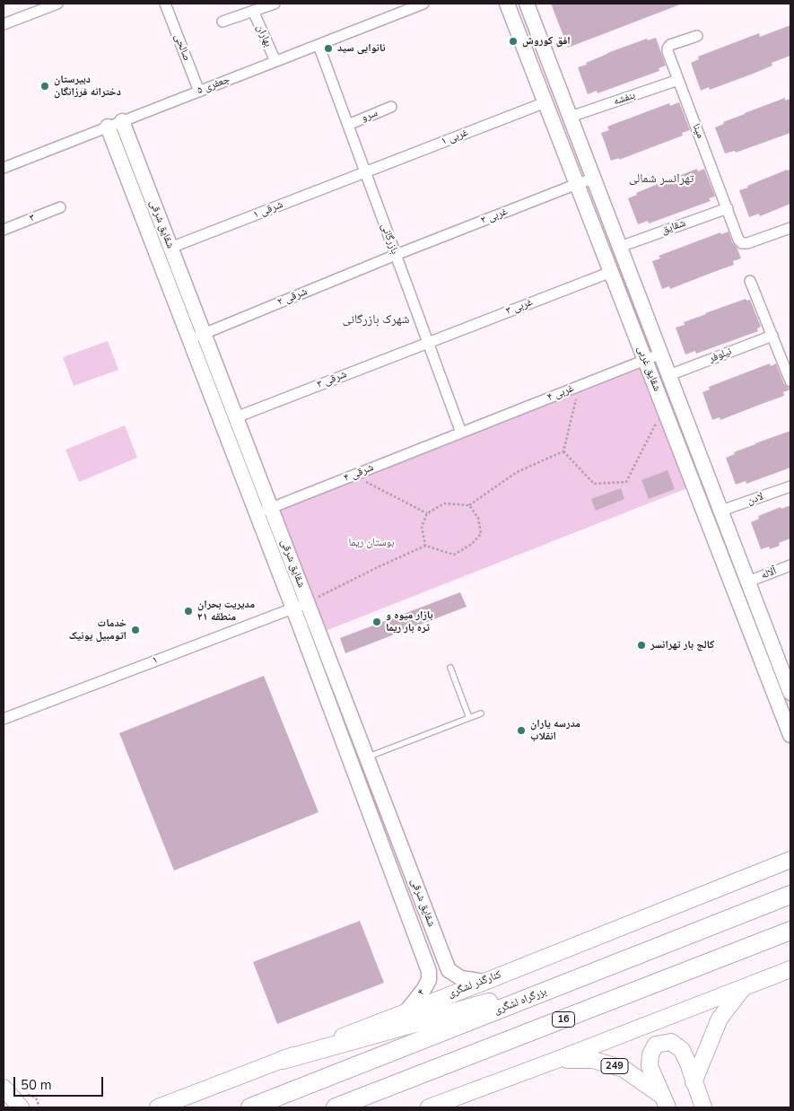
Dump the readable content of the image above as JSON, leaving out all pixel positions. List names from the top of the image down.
{
  "streets": {
    "highway": ["بزرگراه لشگری", "16"],
    "main road": ["کنارگذر لشگری", "249"],
    "street": [
      "بهاران",
      "صالحی",
      "جعفری ۵",
      "بنفشه",
      "سرو",
      "مینا",
      "۱ غربی",
      "۱ شرقی",
      "۲ غربی",
      "۳",
      "شقایق شرقی",
      "شقایق",
      "بازرگانی",
      "۲ شرقی",
      "۳ غربی",
      "نیلوفر",
      "شقایق غربی",
      "۳ شرقی",
      "۴ غربی",
      "۴ شرقی",
      "لادن",
      "آلاله",
      "۱",
      "۴"
    ]
  },
  "crossings": [
    ["بهاران", "جعفری ۵"],
    ["صالحی", "جعفری ۵"],
    ["جعفری ۵", "شقایق شرقی"],
    ["جعفری ۵", "بازرگانی"],
    ["بنفشه", "مینا"],
    ["بنفشه", "شقایق غربی"],
    ["سرو", "بازرگانی"],
    ["مینا", "شقایق"],
    ["۱ غربی", "۱ شرقی"],
    ["۱ غربی", "بازرگانی"],
    ["۱ غربی", "شقایق غربی"],
    ["۱ شرقی", "شقایق شرقی"],
    ["۱ شرقی", "بازرگانی"],
    ["۲ غربی", "بازرگانی"],
    ["۲ غربی", "۲ شرقی"],
    ["۲ غربی", "شقایق غربی"],
    ["شقایق شرقی", "۲ شرقی"],
    ["شقایق شرقی", "۳ شرقی"],
    ["شقایق شرقی", "۴ شرقی"],
    ["شقایق شرقی", "۱"],
    ["شقایق شرقی", "کنارگذر لشگری"],
    ["شقایق شرقی", "۴"],
    ["شقایق", "شقایق غربی"],
    ["بازرگانی", "۲ شرقی"],
    ["بازرگانی", "۳ غربی"],
    ["بازرگانی", "۳ شرقی"],
    ["بازرگانی", "۴ غربی"],
    ["بازرگانی", "۴ شرقی"],
    ["۳ غربی", "شقایق غربی"],
    ["۳ غربی", "۳ شرقی"],
    ["نیلوفر", "شقایق غربی"],
    ["شقایق غربی", "۴ غربی"],
    ["شقایق غربی", "لادن"],
    ["شقایق غربی", "آلاله"],
    ["۴ غربی", "۴ شرقی"],
    ["کنارگذر لشگری", "۴"]
  ],
  "districts": ["تهرانسر شمالی", "شهرک بازرگانی"],
  "parks": ["بوستان ریما"],
  "places": [
    "افق کوروش",
    "نانوایی سید",
    "دبیرستان دخترانه فرزانگان",
    "مدیریت بحران منطقه ۲۱",
    "بازار میوه و تره بار ریما",
    "خدمات اتومبیل یونیک",
    "کالج بار تهرانسر",
    "مدرسه یاران انقلاب"
  ],
  "scale_bar": "50 m"
}
